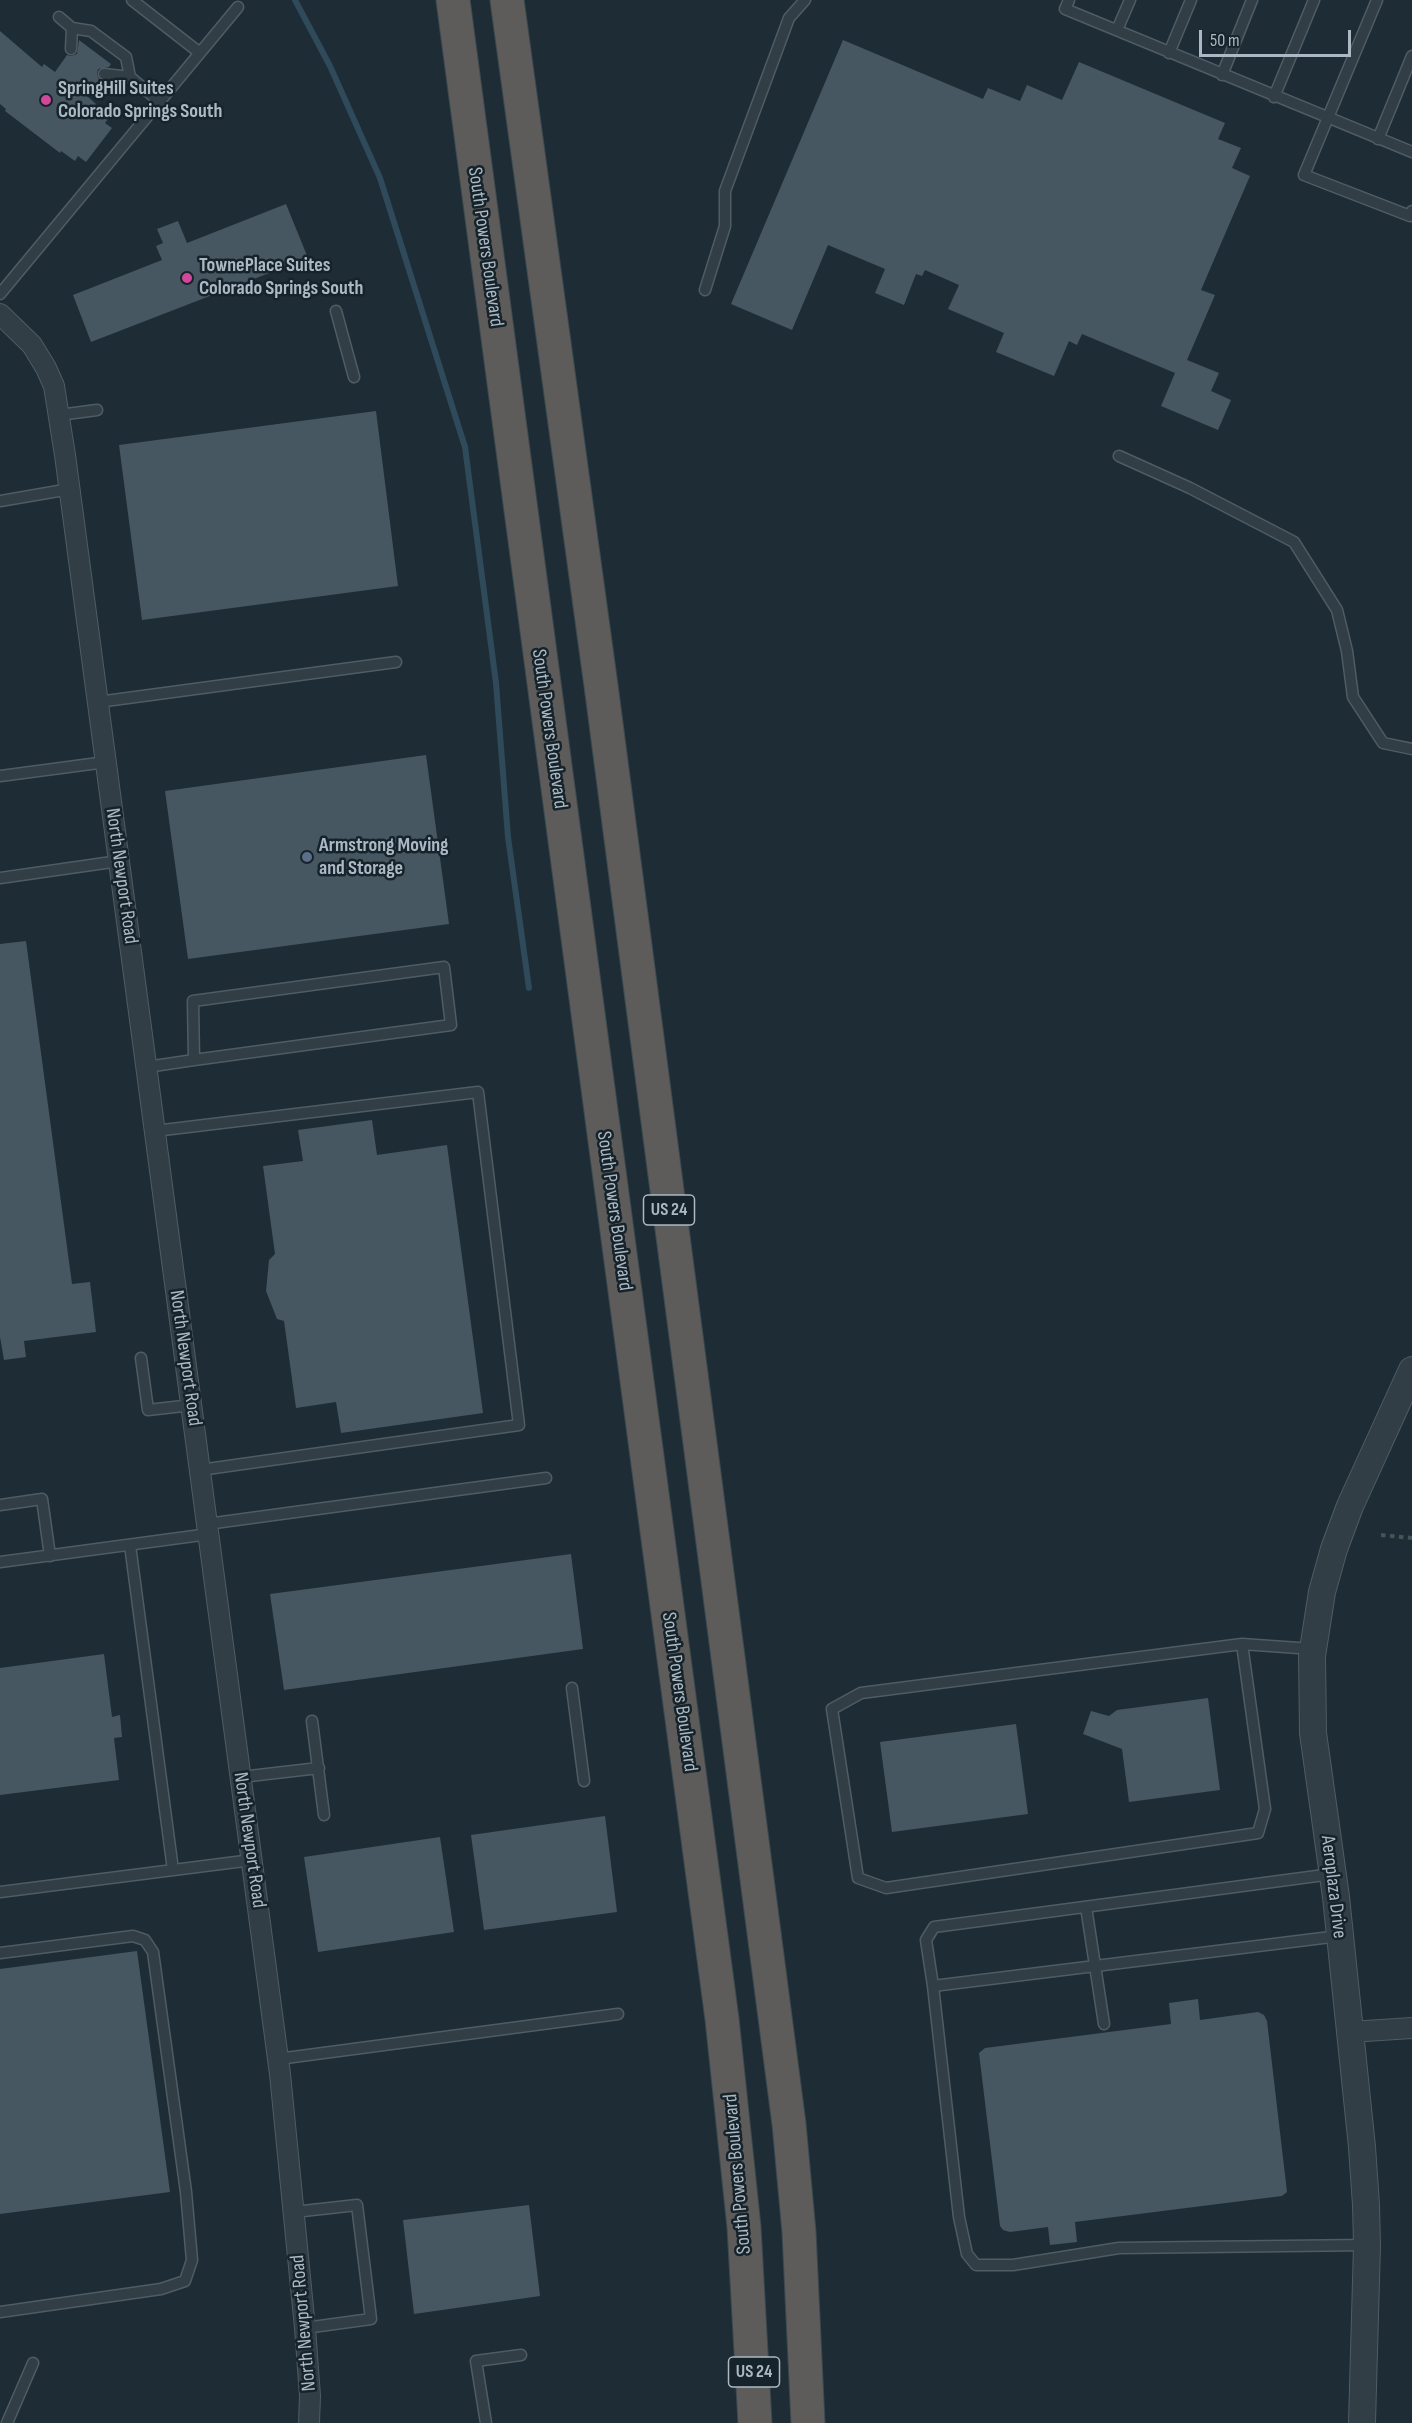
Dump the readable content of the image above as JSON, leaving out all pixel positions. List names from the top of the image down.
{
  "streets": {
    "highway": ["South Powers Boulevard", "US 24"],
    "street": ["North Newport Road", "Aeroplaza Drive"]
  },
  "places": ["SpringHill Suites Colorado Springs South", "TownePlace Suites Colorado Springs South", "Armstrong Moving and Storage"],
  "scale_bar": "50 m"
}
